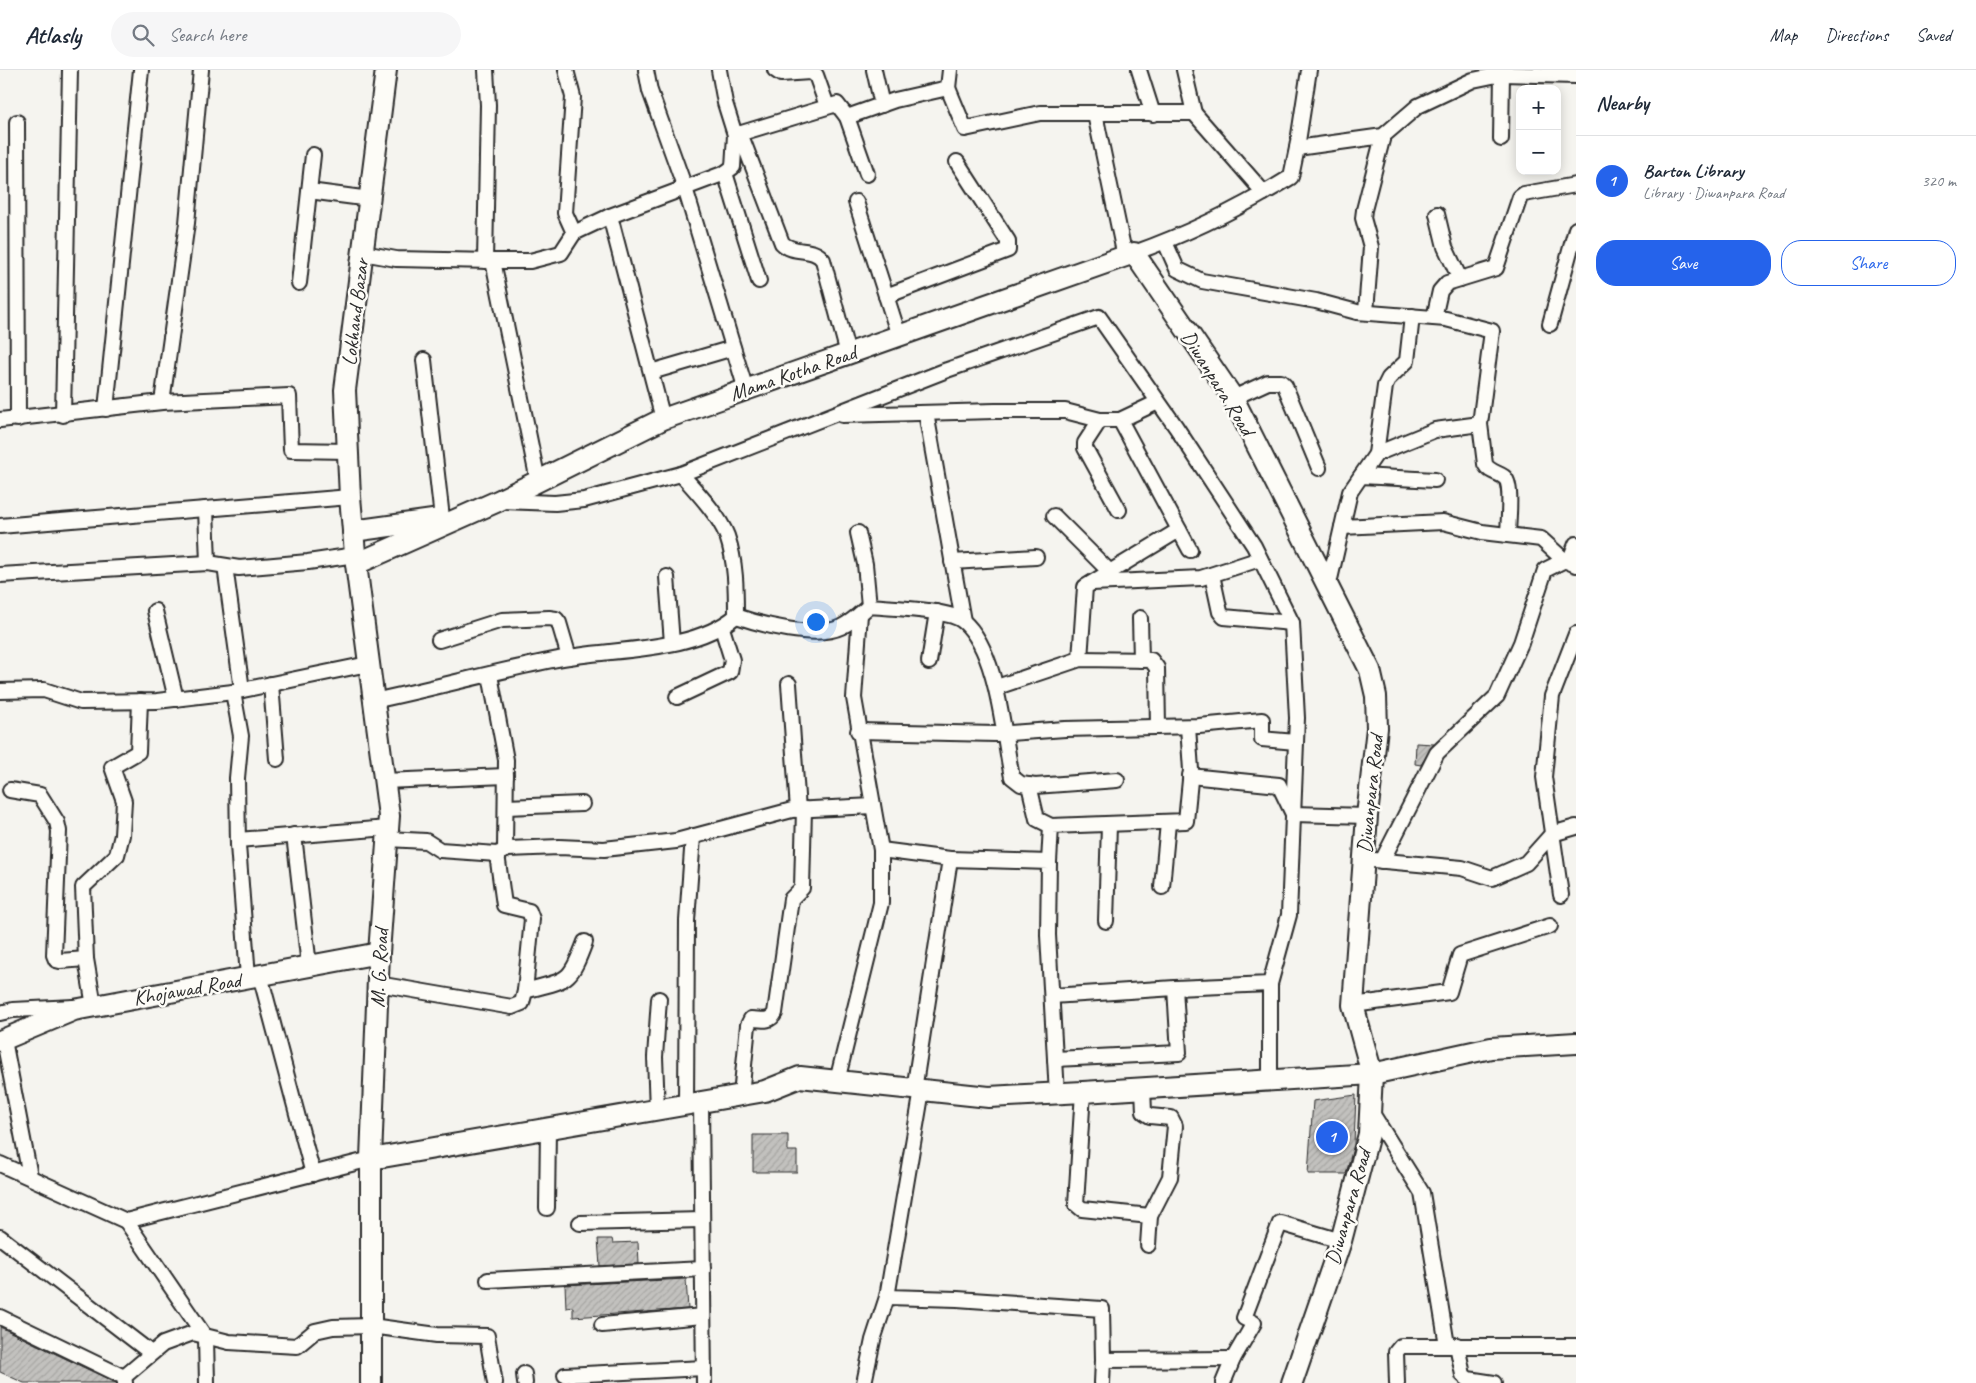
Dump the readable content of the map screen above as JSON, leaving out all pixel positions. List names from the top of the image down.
{
  "streets": {
    "street": [
      "Lokhand Bazar",
      "Mama Kotha Road",
      "Diwanpara Road",
      "M. G. Road",
      "Khojawad Road"
    ]
  },
  "crossings": [
    ["Lokhand Bazar", "Mama Kotha Road"],
    ["Lokhand Bazar", "M. G. Road"],
    ["Mama Kotha Road", "Diwanpara Road"],
    ["Mama Kotha Road", "M. G. Road"],
    ["M. G. Road", "Khojawad Road"]
  ],
  "page": {
    "header": "Atlasly",
    "search": "Search here",
    "nav": ["Map", "Directions", "Saved"],
    "heading": "Nearby",
    "map_buttons": ["+", "−"],
    "list": [
      {
        "mark": "1",
        "name": "Barton Library",
        "note": "Library · Diwanpara Road",
        "value": "320 m"
      }
    ],
    "buttons": ["Save", "Share"],
    "pins": "1"
  }
}
